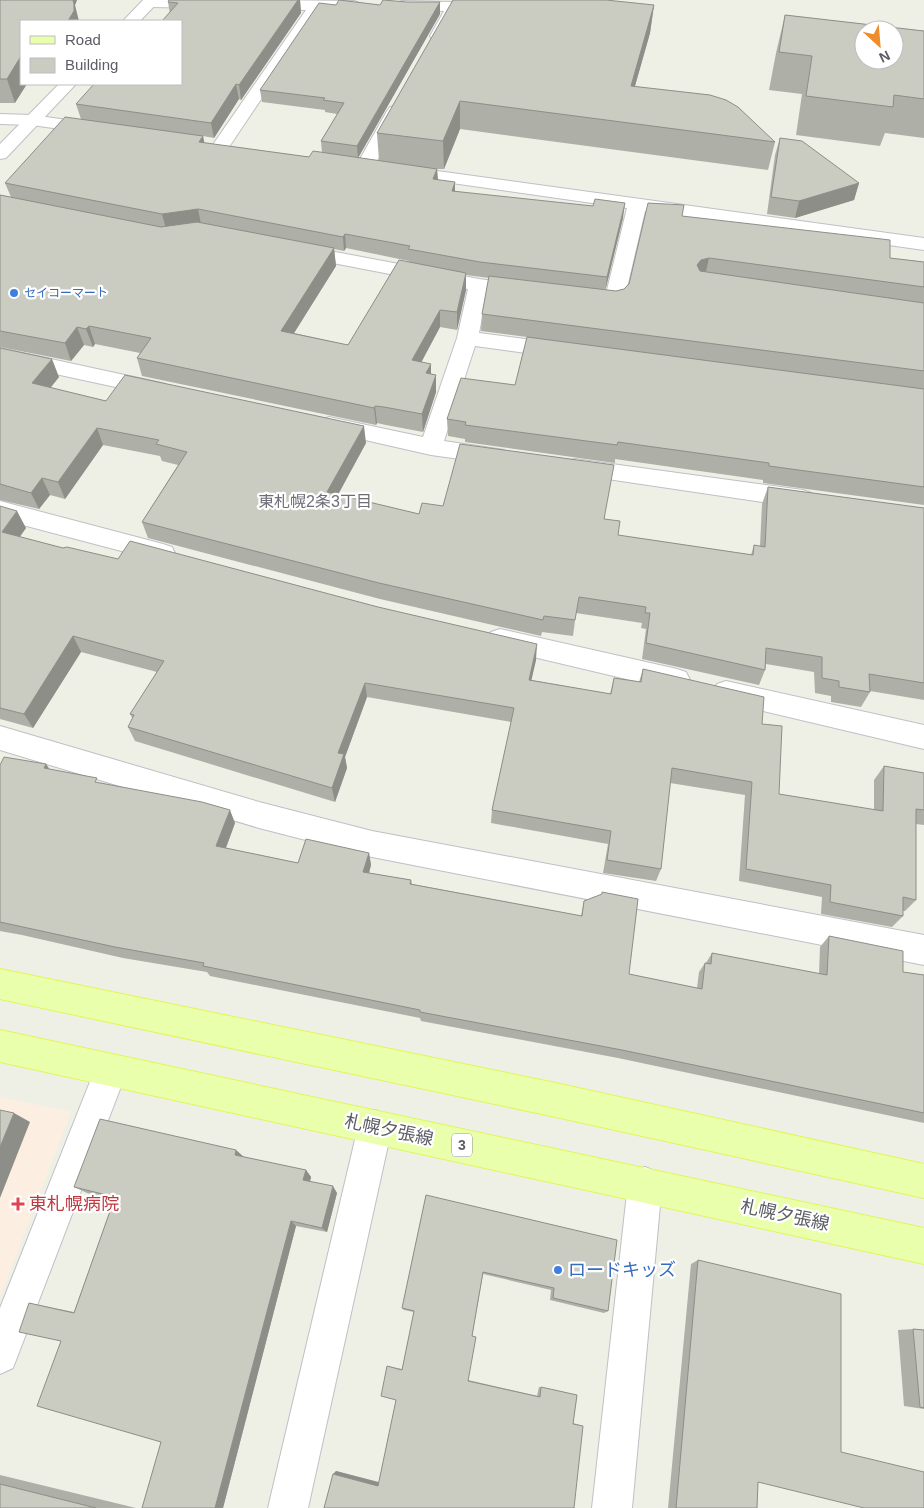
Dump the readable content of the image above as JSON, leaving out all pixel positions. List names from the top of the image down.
{
  "streets": {
    "main road": ["札幌夕張線", "3"]
  },
  "districts": ["東札幌2条3丁目"],
  "places": {
    "other": ["セイコーマート", "ロードキッズ"],
    "health": ["東札幌病院"]
  },
  "legend": ["Road", "Building"],
  "north": "bottom right"
}
